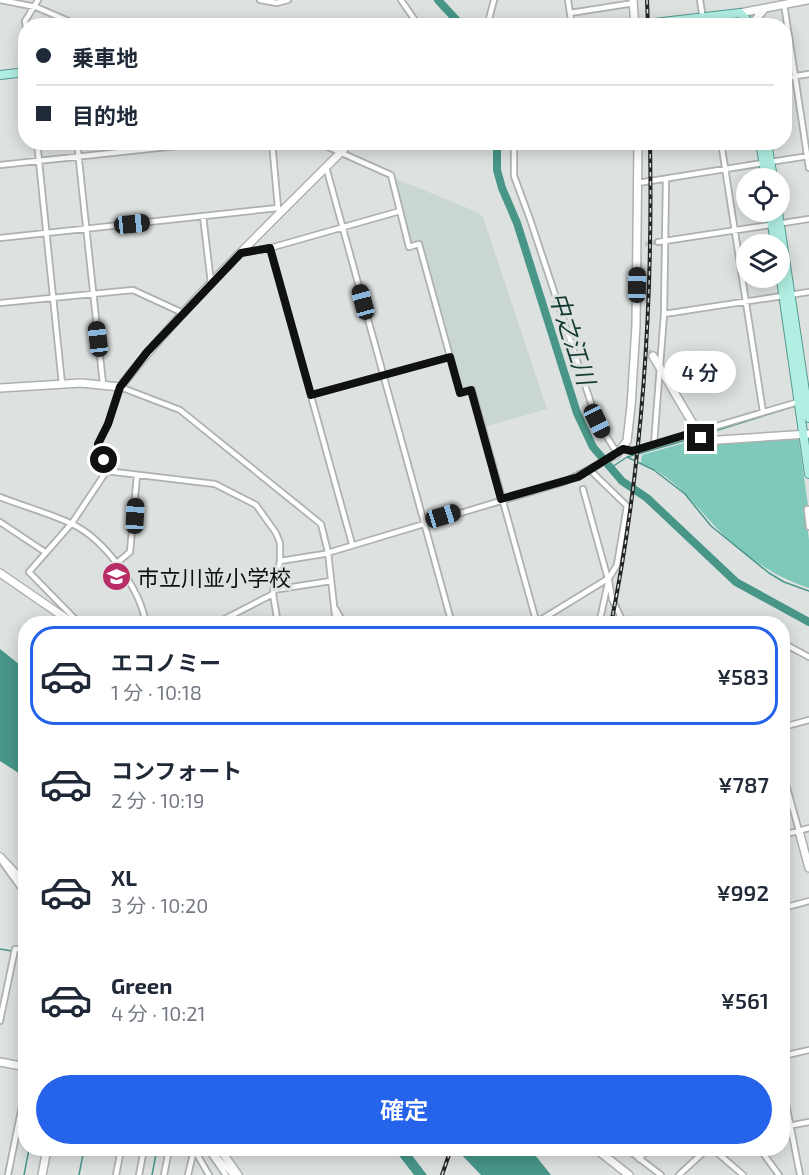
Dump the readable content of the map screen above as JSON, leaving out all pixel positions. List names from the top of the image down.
{
  "water": ["中之江川"],
  "places": {
    "school or university": ["市立川並小学校"]
  },
  "page": {
    "banner": ["乗車地", "目的地"],
    "bubble": "4 分",
    "list": [
      {
        "name": "エコノミー",
        "note": "1 分 · 10:18",
        "value": "¥583"
      },
      {
        "name": "コンフォート",
        "note": "2 分 · 10:19",
        "value": "¥787"
      },
      {
        "name": "XL",
        "note": "3 分 · 10:20",
        "value": "¥992"
      },
      {
        "name": "Green",
        "note": "4 分 · 10:21",
        "value": "¥561"
      }
    ],
    "buttons": "確定"
  }
}
